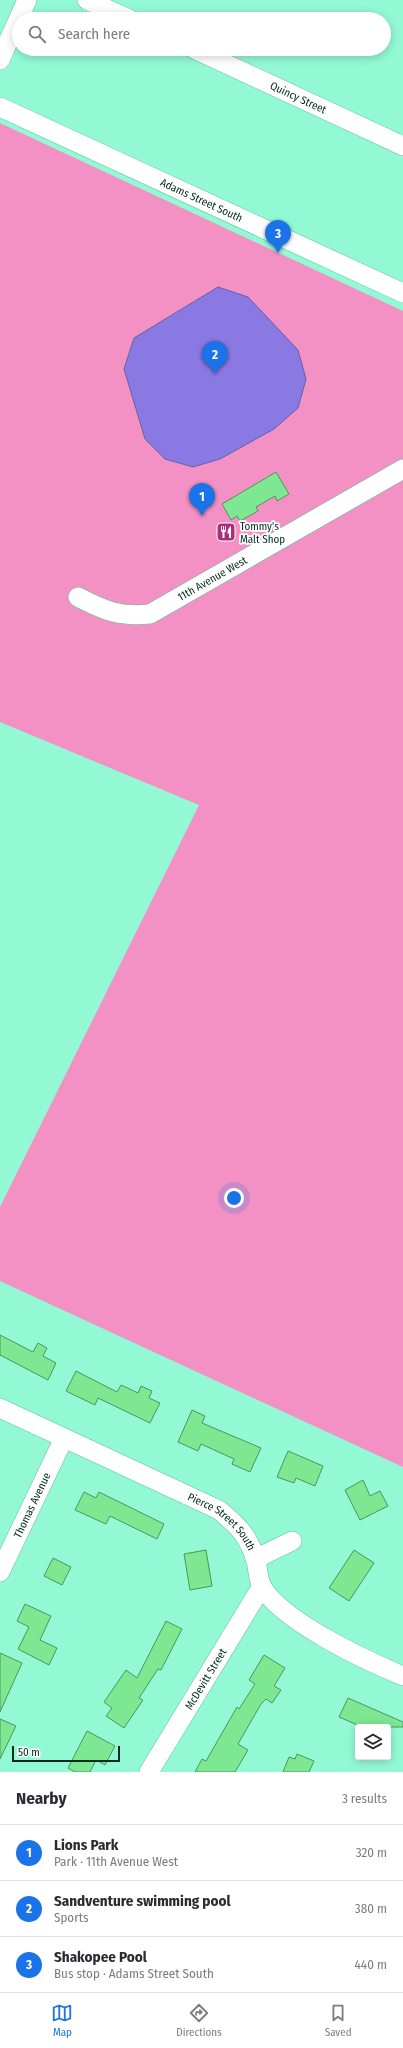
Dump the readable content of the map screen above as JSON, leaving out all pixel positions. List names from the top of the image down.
{
  "streets": {
    "street": [
      "Quincy Street",
      "Adams Street South",
      "11th Avenue West",
      "Thomas Avenue",
      "Pierce Street South",
      "McDevitt Street"
    ]
  },
  "crossings": [
    ["Thomas Avenue", "Pierce Street South"],
    ["Pierce Street South", "McDevitt Street"]
  ],
  "places": {
    "restaurant": ["Tommy's Malt Shop"]
  },
  "scale_bar": "50 m",
  "page": {
    "search": "Search here",
    "pins": ["3", "2", "1"],
    "scale": "50 m",
    "heading": ["Nearby", "3 results"],
    "list": [
      {
        "mark": "1",
        "name": "Lions Park",
        "note": "Park · 11th Avenue West",
        "value": "320 m"
      },
      {
        "mark": "2",
        "name": "Sandventure swimming pool",
        "note": "Sports",
        "value": "380 m"
      },
      {
        "mark": "3",
        "name": "Shakopee Pool",
        "note": "Bus stop · Adams Street South",
        "value": "440 m"
      }
    ],
    "nav": ["Map", "Directions", "Saved"]
  }
}
